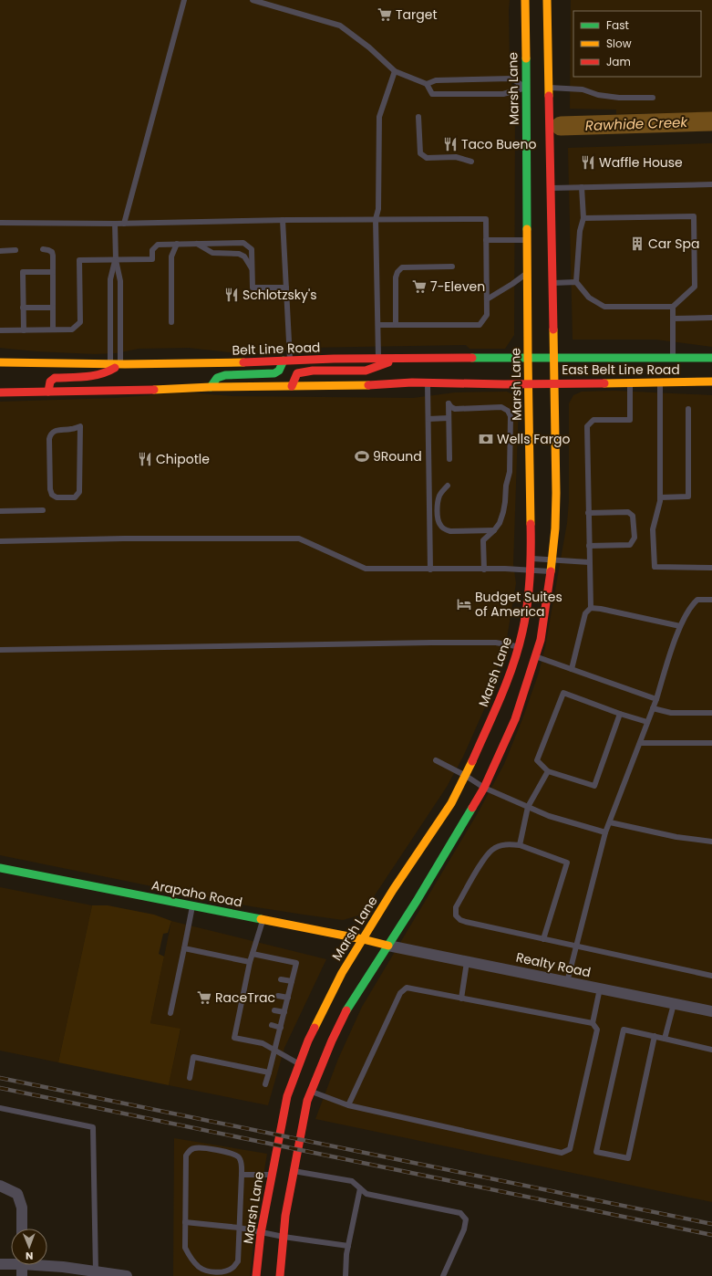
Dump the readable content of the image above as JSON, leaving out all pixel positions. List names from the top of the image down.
{
  "streets": {
    "main road": [
      "Marsh Lane",
      "Belt Line Road",
      "East Belt Line Road",
      "Arapaho Road"
    ],
    "street": ["Realty Road"]
  },
  "crossings": [
    ["Marsh Lane", "Belt Line Road"],
    ["Marsh Lane", "East Belt Line Road"],
    ["Marsh Lane", "Arapaho Road"],
    ["Belt Line Road", "East Belt Line Road"],
    ["Arapaho Road", "Realty Road"]
  ],
  "water": ["Rawhide Creek"],
  "places": {
    "supermarket": ["Target", "7-Eleven", "RaceTrac"],
    "restaurant": [
      "Taco Bueno",
      "Waffle House",
      "Schlotzsky's",
      "Chipotle"
    ],
    "building": ["Car Spa"],
    "bank": ["Wells Fargo"],
    "sports": ["9Round"],
    "hotel": ["Budget Suites of America"]
  },
  "legend": ["Fast", "Slow", "Jam"],
  "north": "bottom"
}
